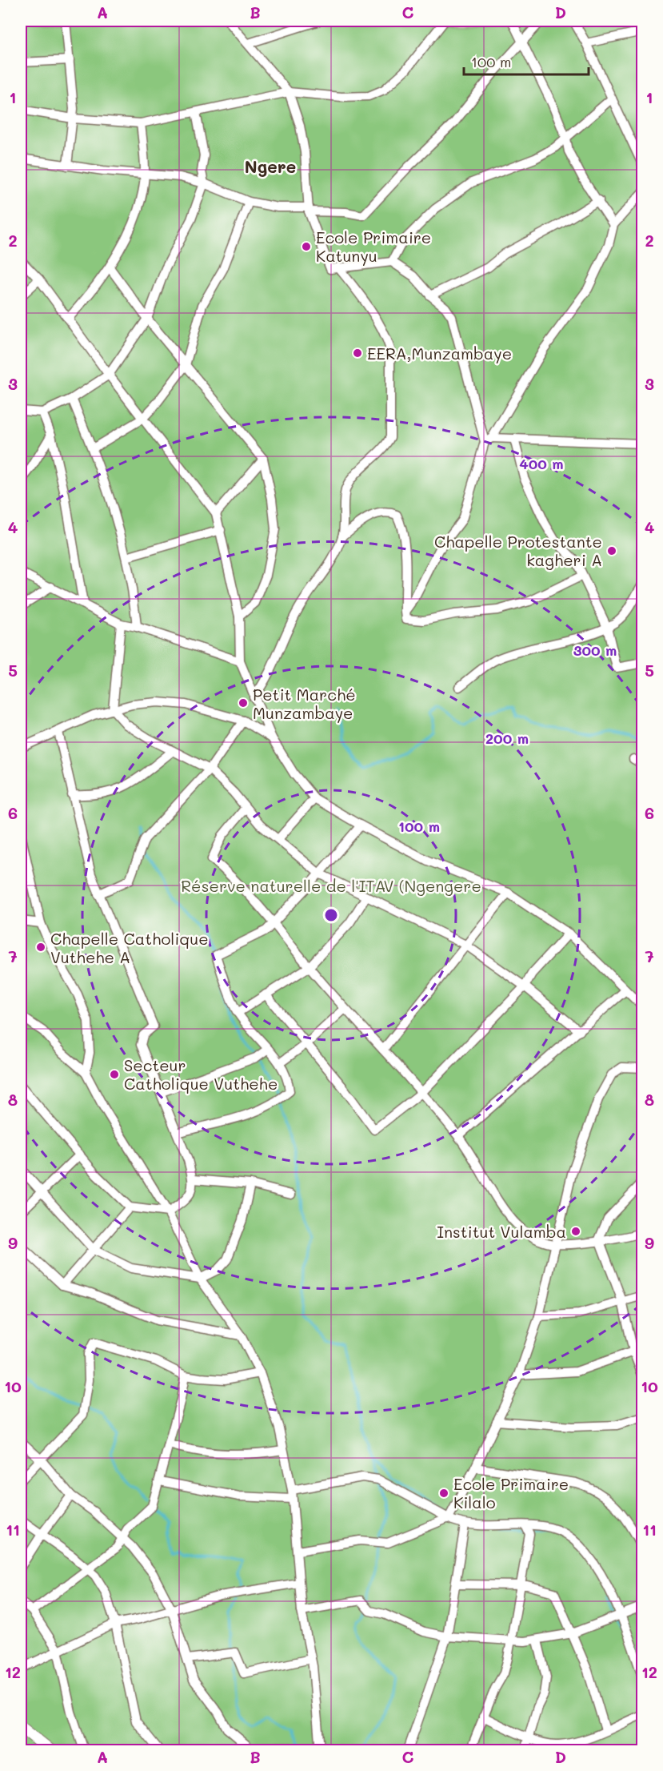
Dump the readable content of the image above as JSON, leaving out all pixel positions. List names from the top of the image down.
{
  "districts": ["Ngere"],
  "parks": ["Réserve naturelle de l'ITAV (Ngengere"],
  "places": [
    "Ecole Primaire Katunyu",
    "EERA,Munzambaye",
    "Chapelle Protestante kagheri A",
    "Petit Marché Munzambaye",
    "Chapelle Catholique Vuthehe A",
    "Secteur Catholique Vuthehe",
    "Institut Vulamba",
    "Ecole Primaire Kilalo"
  ],
  "scale_bar": "100 m",
  "grid": {
    "columns": [
      "A",
      "B",
      "C",
      "D"
    ],
    "rows": [
      "1",
      "2",
      "3",
      "4",
      "5",
      "6",
      "7",
      "8",
      "9",
      "10",
      "11",
      "12"
    ]
  },
  "rings": [
    "400 m",
    "300 m",
    "200 m",
    "100 m"
  ]
}
